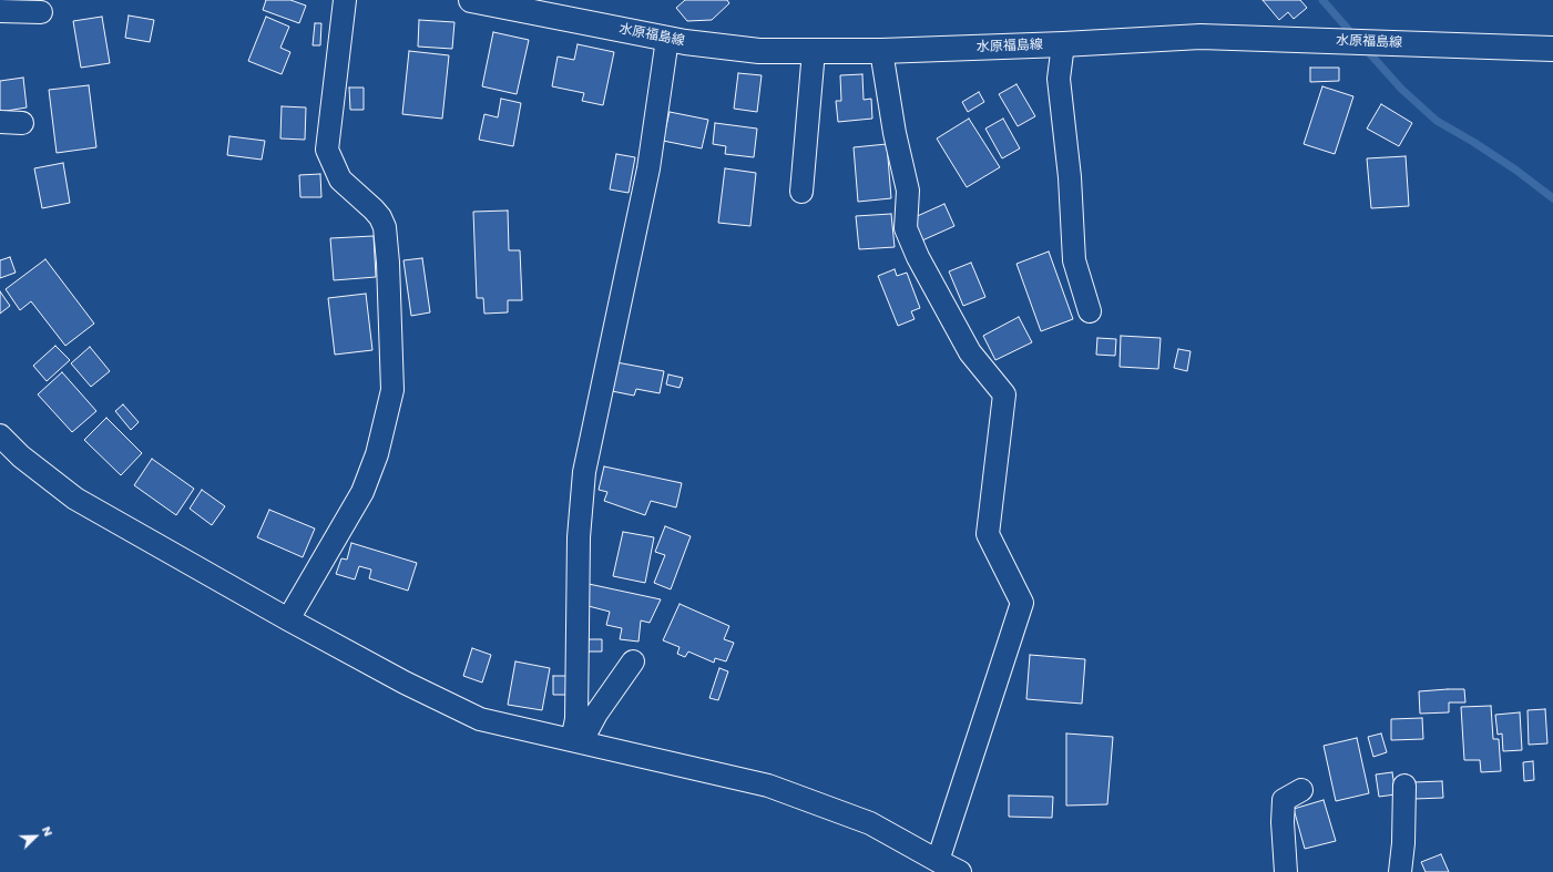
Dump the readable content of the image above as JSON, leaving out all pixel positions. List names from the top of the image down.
{
  "streets": {
    "main road": ["水原福島線"]
  },
  "north": "top right"
}
